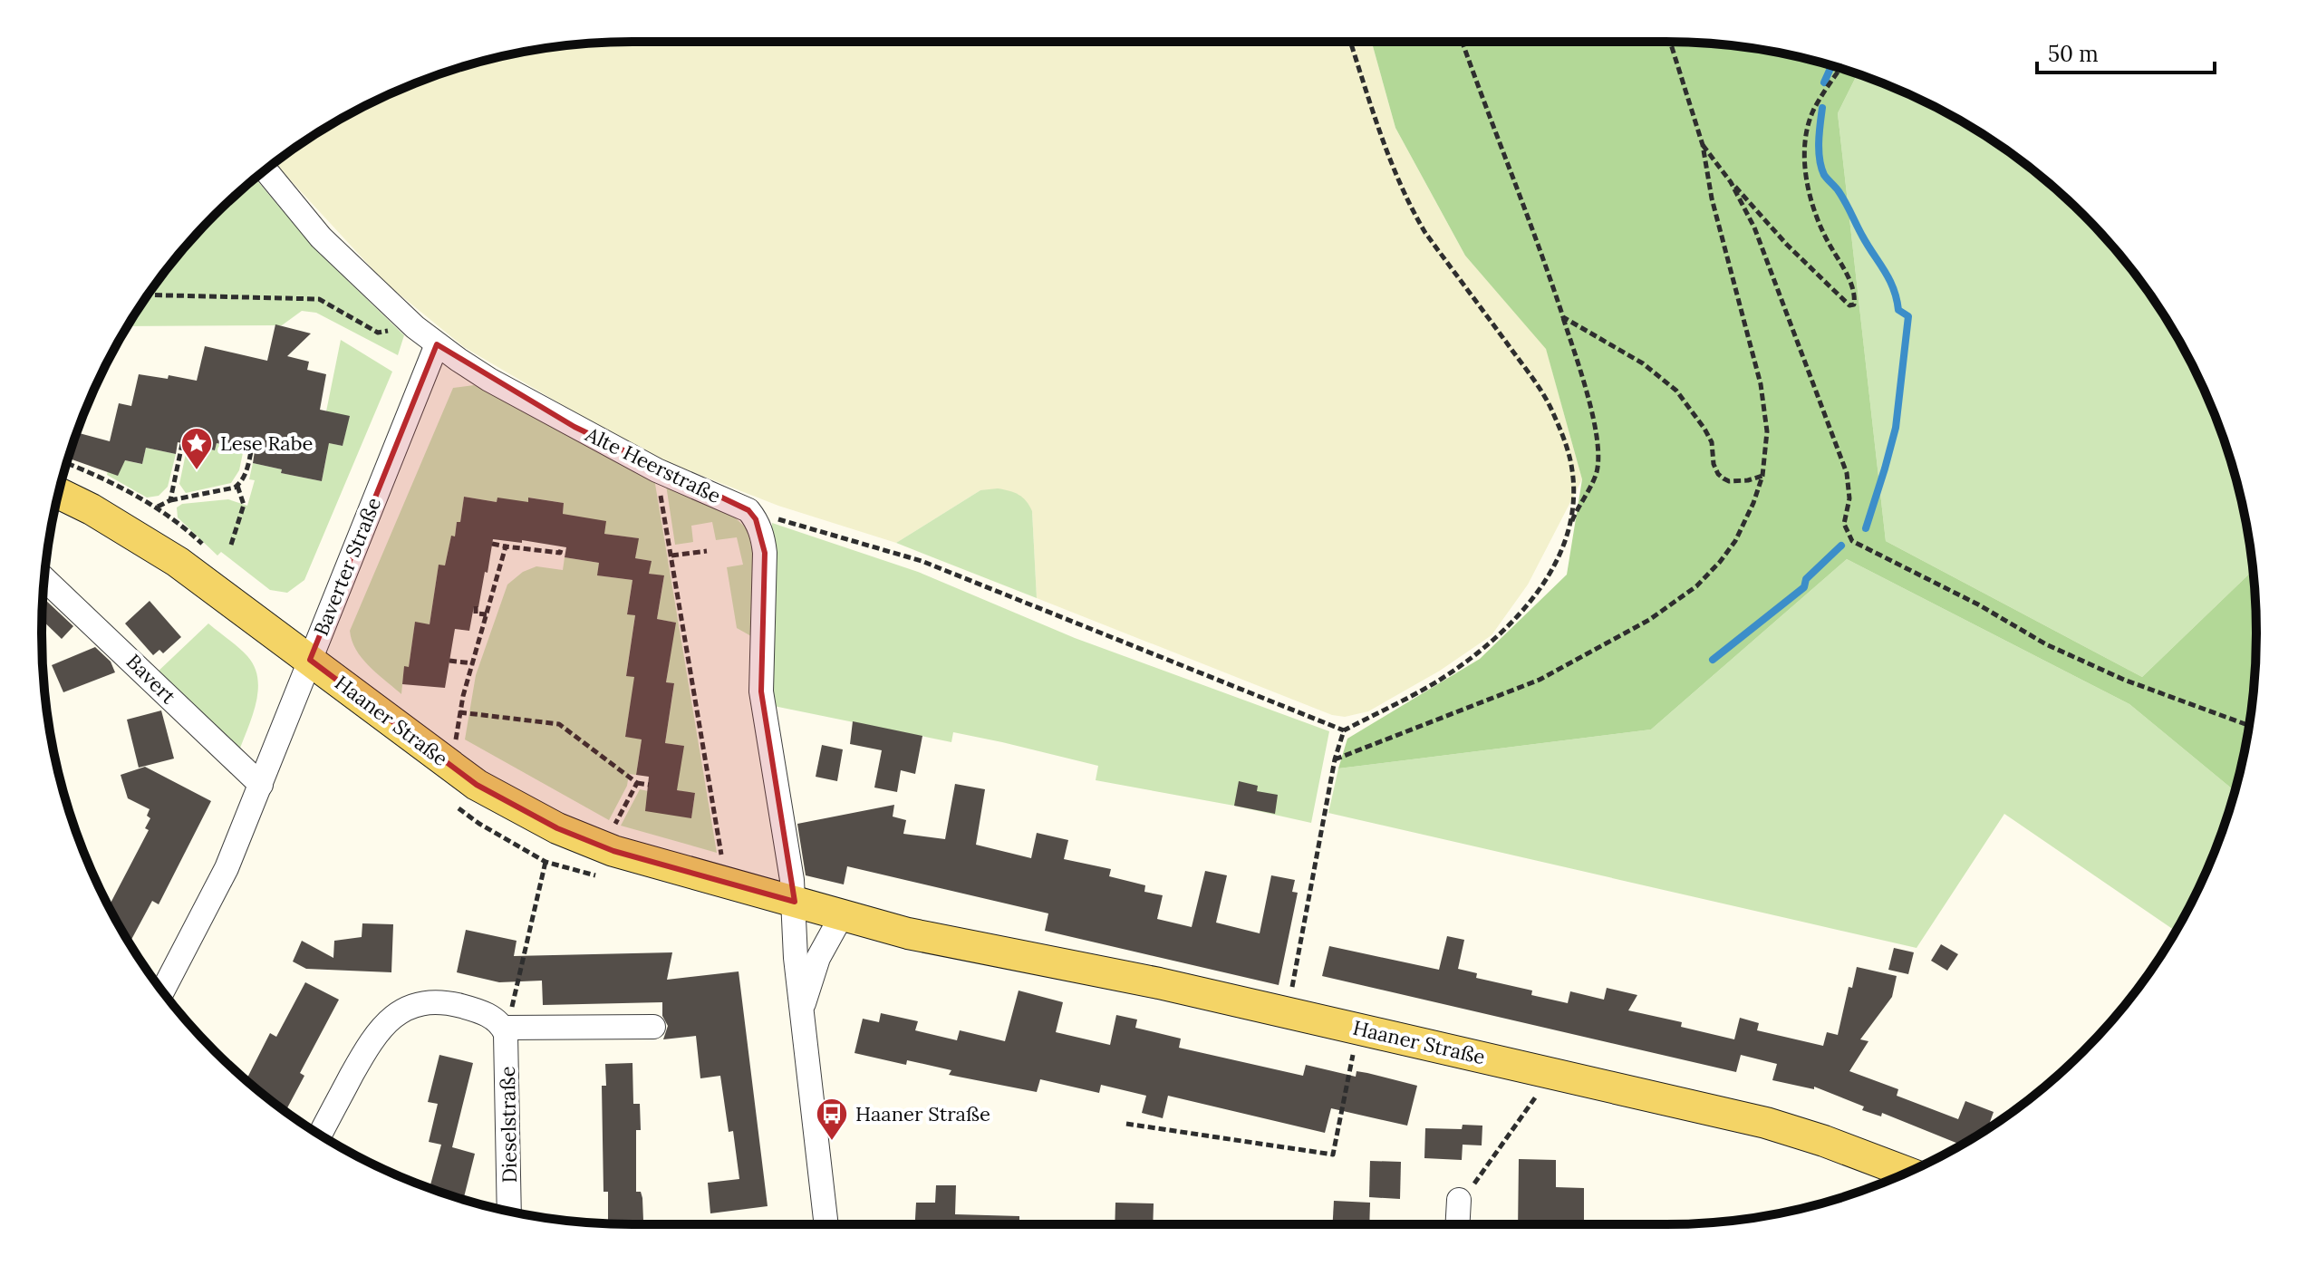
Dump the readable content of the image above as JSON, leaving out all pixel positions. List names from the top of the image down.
{
  "streets": {
    "main road": ["Baverter Straße", "Haaner Straße"],
    "street": ["Alte Heerstraße", "Bavert", "Dieselstraße"]
  },
  "crossings": [
    ["Alte Heerstraße", "Baverter Straße"],
    ["Baverter Straße", "Haaner Straße"]
  ],
  "places": {
    "place": ["Lese Rabe"],
    "bus stop": ["Haaner Straße"]
  },
  "scale_bar": "50 m"
}
